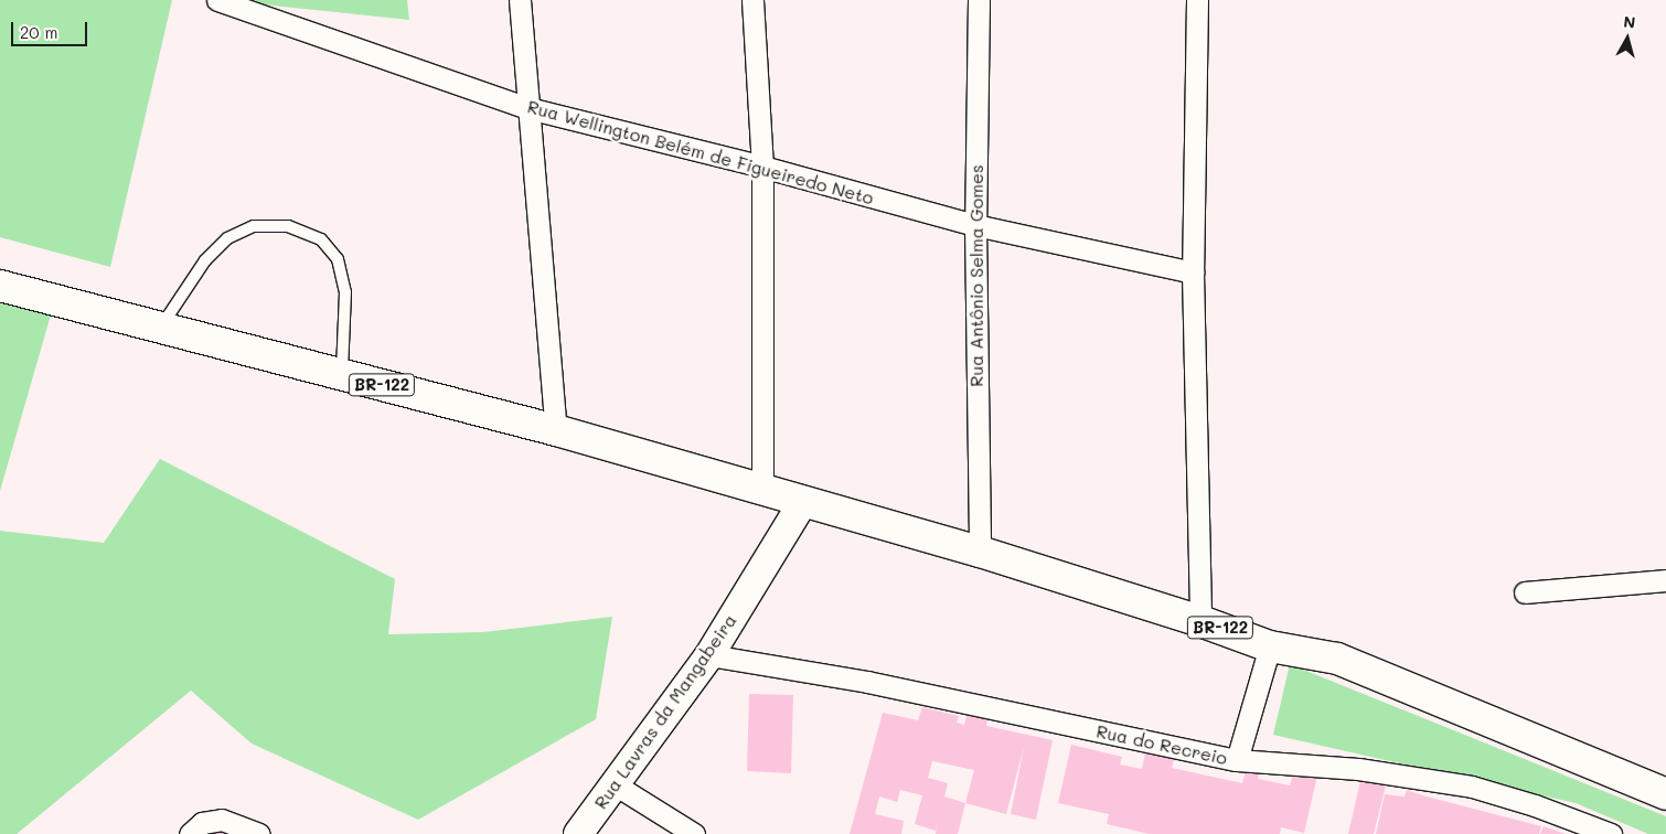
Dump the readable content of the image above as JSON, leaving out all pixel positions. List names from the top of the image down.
{
  "streets": {
    "highway": ["BR-122"],
    "street": [
      "Rua Wellington Belém de Figueiredo Neto",
      "Rua Antônio Selma Gomes",
      "Rua Lavras da Mangabeira",
      "Rua do Recreio"
    ]
  },
  "crossings": [
    ["Rua Wellington Belém de Figueiredo Neto", "Rua Antônio Selma Gomes"],
    ["Rua Antônio Selma Gomes", "BR-122"],
    ["BR-122", "Rua Lavras da Mangabeira"],
    ["Rua Lavras da Mangabeira", "Rua do Recreio"]
  ],
  "scale_bar": "20 m",
  "north": "top"
}
